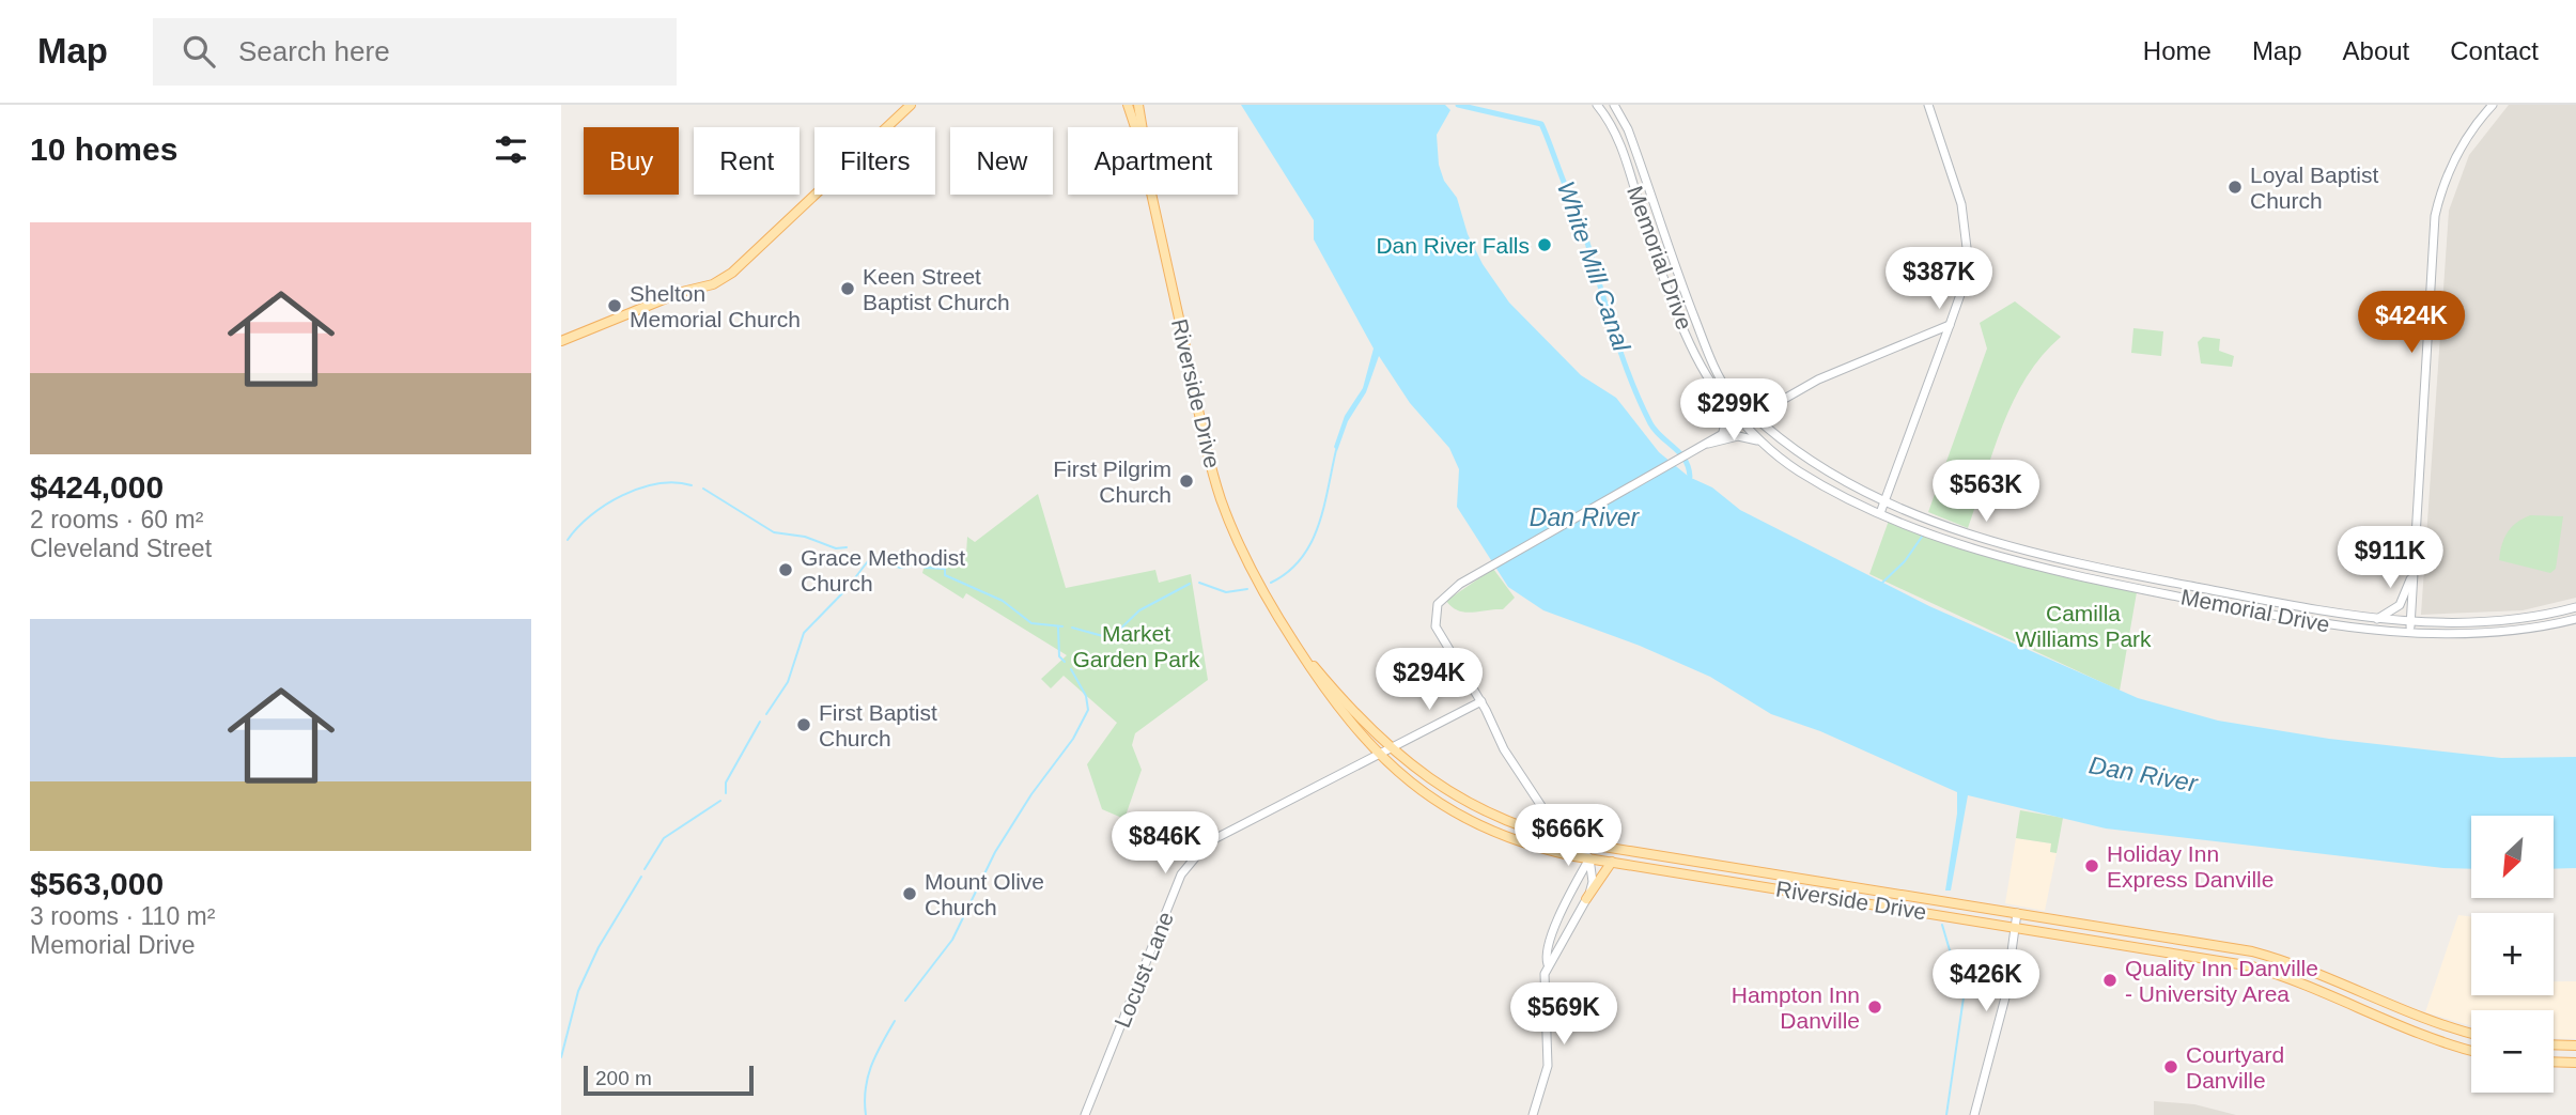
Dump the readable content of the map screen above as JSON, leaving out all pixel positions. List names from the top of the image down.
{
  "streets": {
    "main road": ["Memorial Drive", "Riverside Drive", "Locust Lane"]
  },
  "crossings": [
    ["Riverside Drive", "Locust Lane"]
  ],
  "water": ["White Mill Canal", "Dan River"],
  "parks": ["Camilla Williams Park", "Market Garden Park"],
  "places": [
    "Loyal Baptist Church",
    "Dan River Falls",
    "Keen Street Baptist Church",
    "Shelton Memorial Church",
    "First Pilgrim Church",
    "Grace Methodist Church",
    "First Baptist Church",
    "Holiday Inn Express Danville",
    "Mount Olive Church",
    "Quality Inn Danville - University Area",
    "Hampton Inn Danville",
    "Courtyard Danville"
  ],
  "scale_bar": "200 m",
  "north": "bottom left",
  "page": {
    "header": "Map",
    "search": "Search here",
    "nav": [
      "Home",
      "Map",
      "About",
      "Contact"
    ],
    "heading": "10 homes",
    "chip": [
      "Buy",
      "Rent",
      "Filters",
      "New",
      "Apartment"
    ],
    "list": [
      {
        "name": "$424,000",
        "note": "2 rooms · 60 m² · Cleveland Street"
      },
      {
        "name": "$563,000",
        "note": "3 rooms · 110 m² · Memorial Drive"
      }
    ],
    "price": [
      "$387K",
      "$424K",
      "$299K",
      "$563K",
      "$911K",
      "$294K",
      "$666K",
      "$846K",
      "$426K",
      "$569K"
    ],
    "map_buttons": ["+", "−"],
    "scale": "200 m"
  }
}
